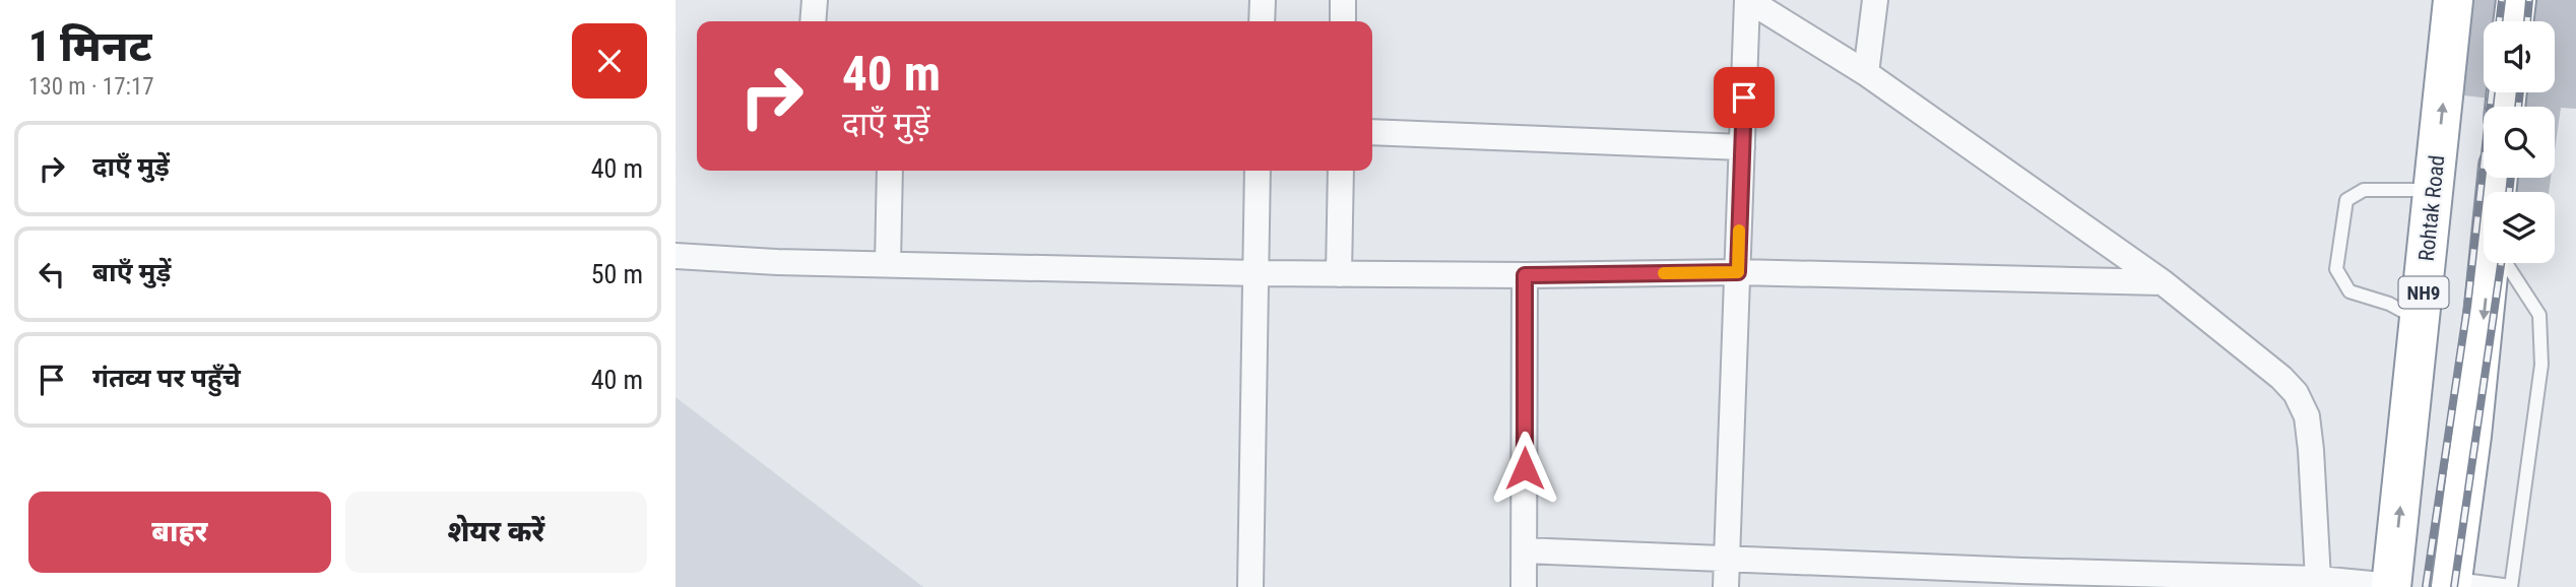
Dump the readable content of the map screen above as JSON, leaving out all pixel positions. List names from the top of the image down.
{
  "streets": {
    "highway": ["Rohtak Road", "NH9"]
  },
  "page": {
    "heading": ["1 मिनट", "130 m · 17:17"],
    "turn": ["40 m", "दाएँ मुड़ें"],
    "list": [
      {
        "name": "दाएँ मुड़ें",
        "value": "40 m"
      },
      {
        "name": "बाएँ मुड़ें",
        "value": "50 m"
      },
      {
        "name": "गंतव्य पर पहुँचे",
        "value": "40 m"
      }
    ],
    "buttons": ["बाहर", "शेयर करें"]
  }
}
